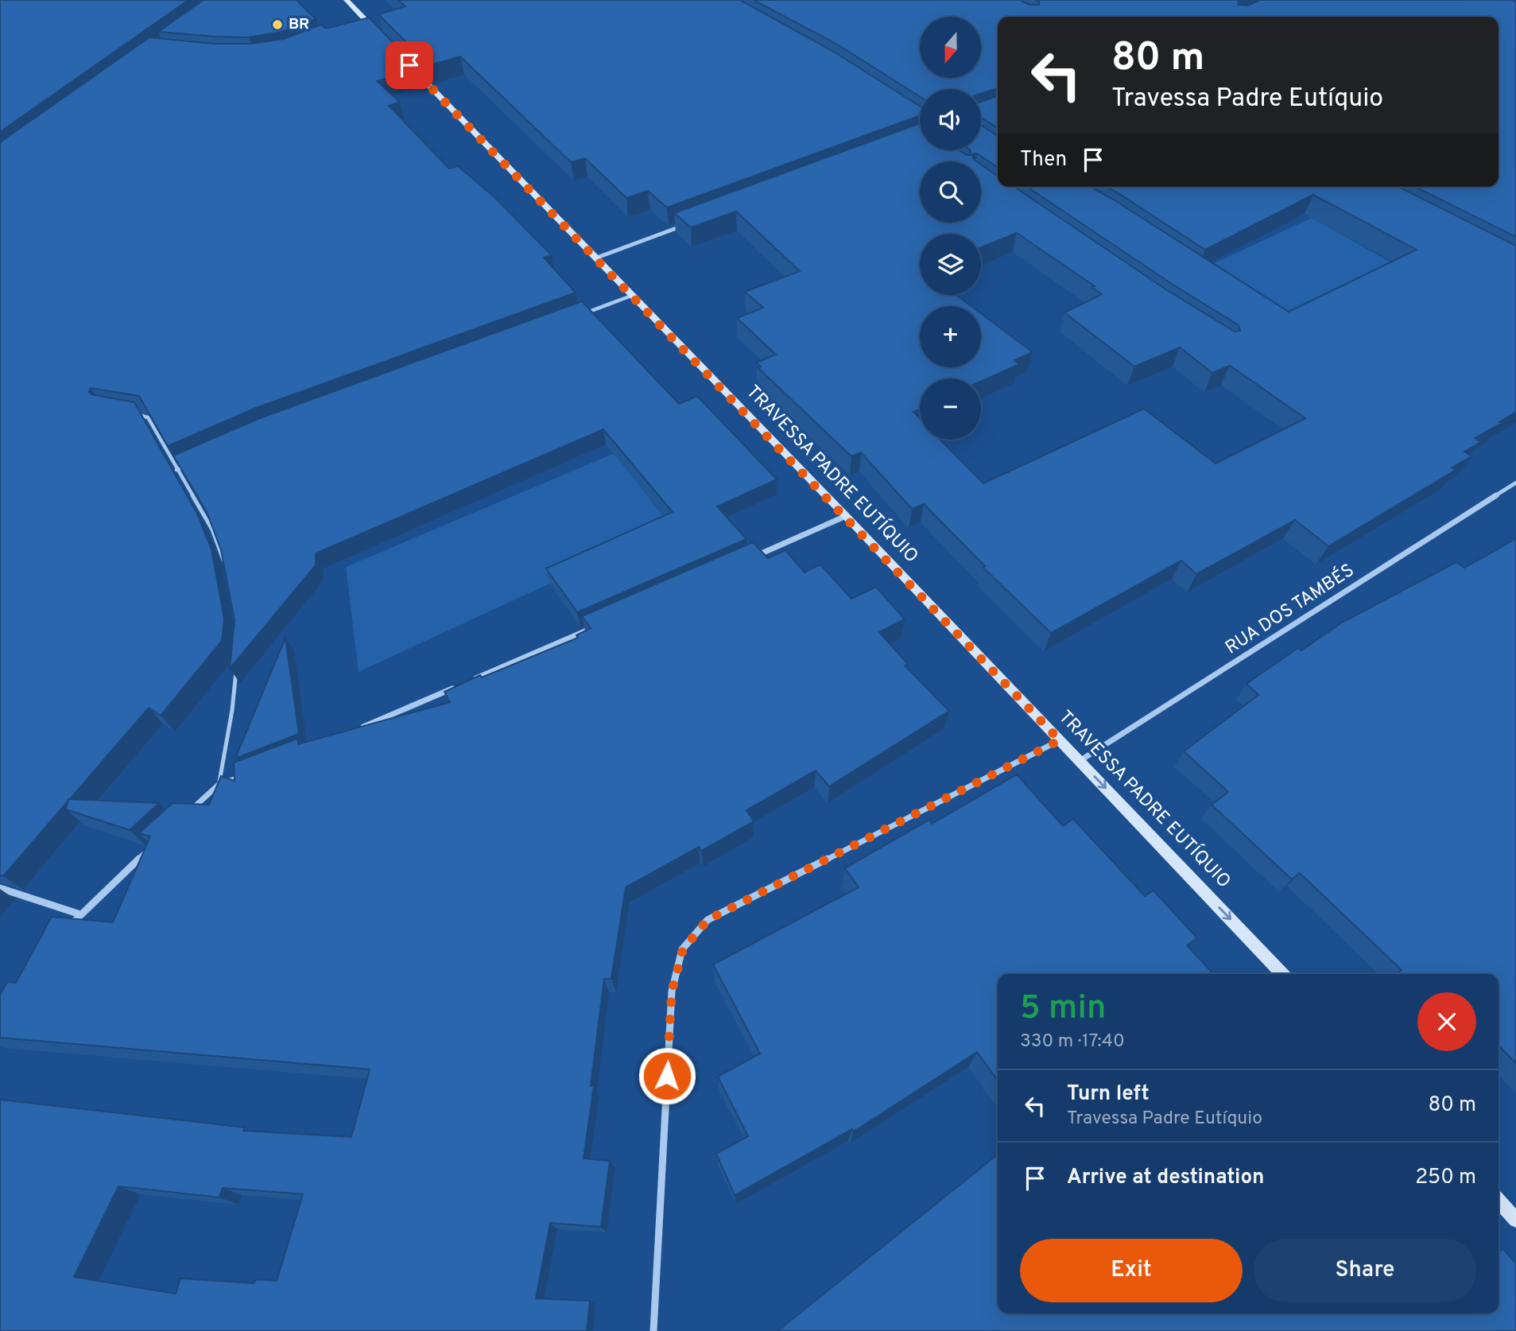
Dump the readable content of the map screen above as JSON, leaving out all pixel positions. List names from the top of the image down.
{
  "streets": {
    "main road": ["TRAVESSA PADRE EUTÍQUIO"],
    "street": ["RUA DOS TAMBÉS"]
  },
  "crossings": [
    ["TRAVESSA PADRE EUTÍQUIO", "RUA DOS TAMBÉS"]
  ],
  "places": ["BR"],
  "north": "bottom",
  "page": {
    "map_buttons": ["+", "−"],
    "turn": ["80 m", "Travessa Padre Eutíquio"],
    "then": "Then",
    "heading": ["5 min", "330 m · 17:40"],
    "list": [
      {
        "name": "Turn left",
        "note": "Travessa Padre Eutíquio",
        "value": "80 m"
      },
      {
        "name": "Arrive at destination",
        "value": "250 m"
      }
    ],
    "buttons": ["Exit", "Share"]
  }
}
